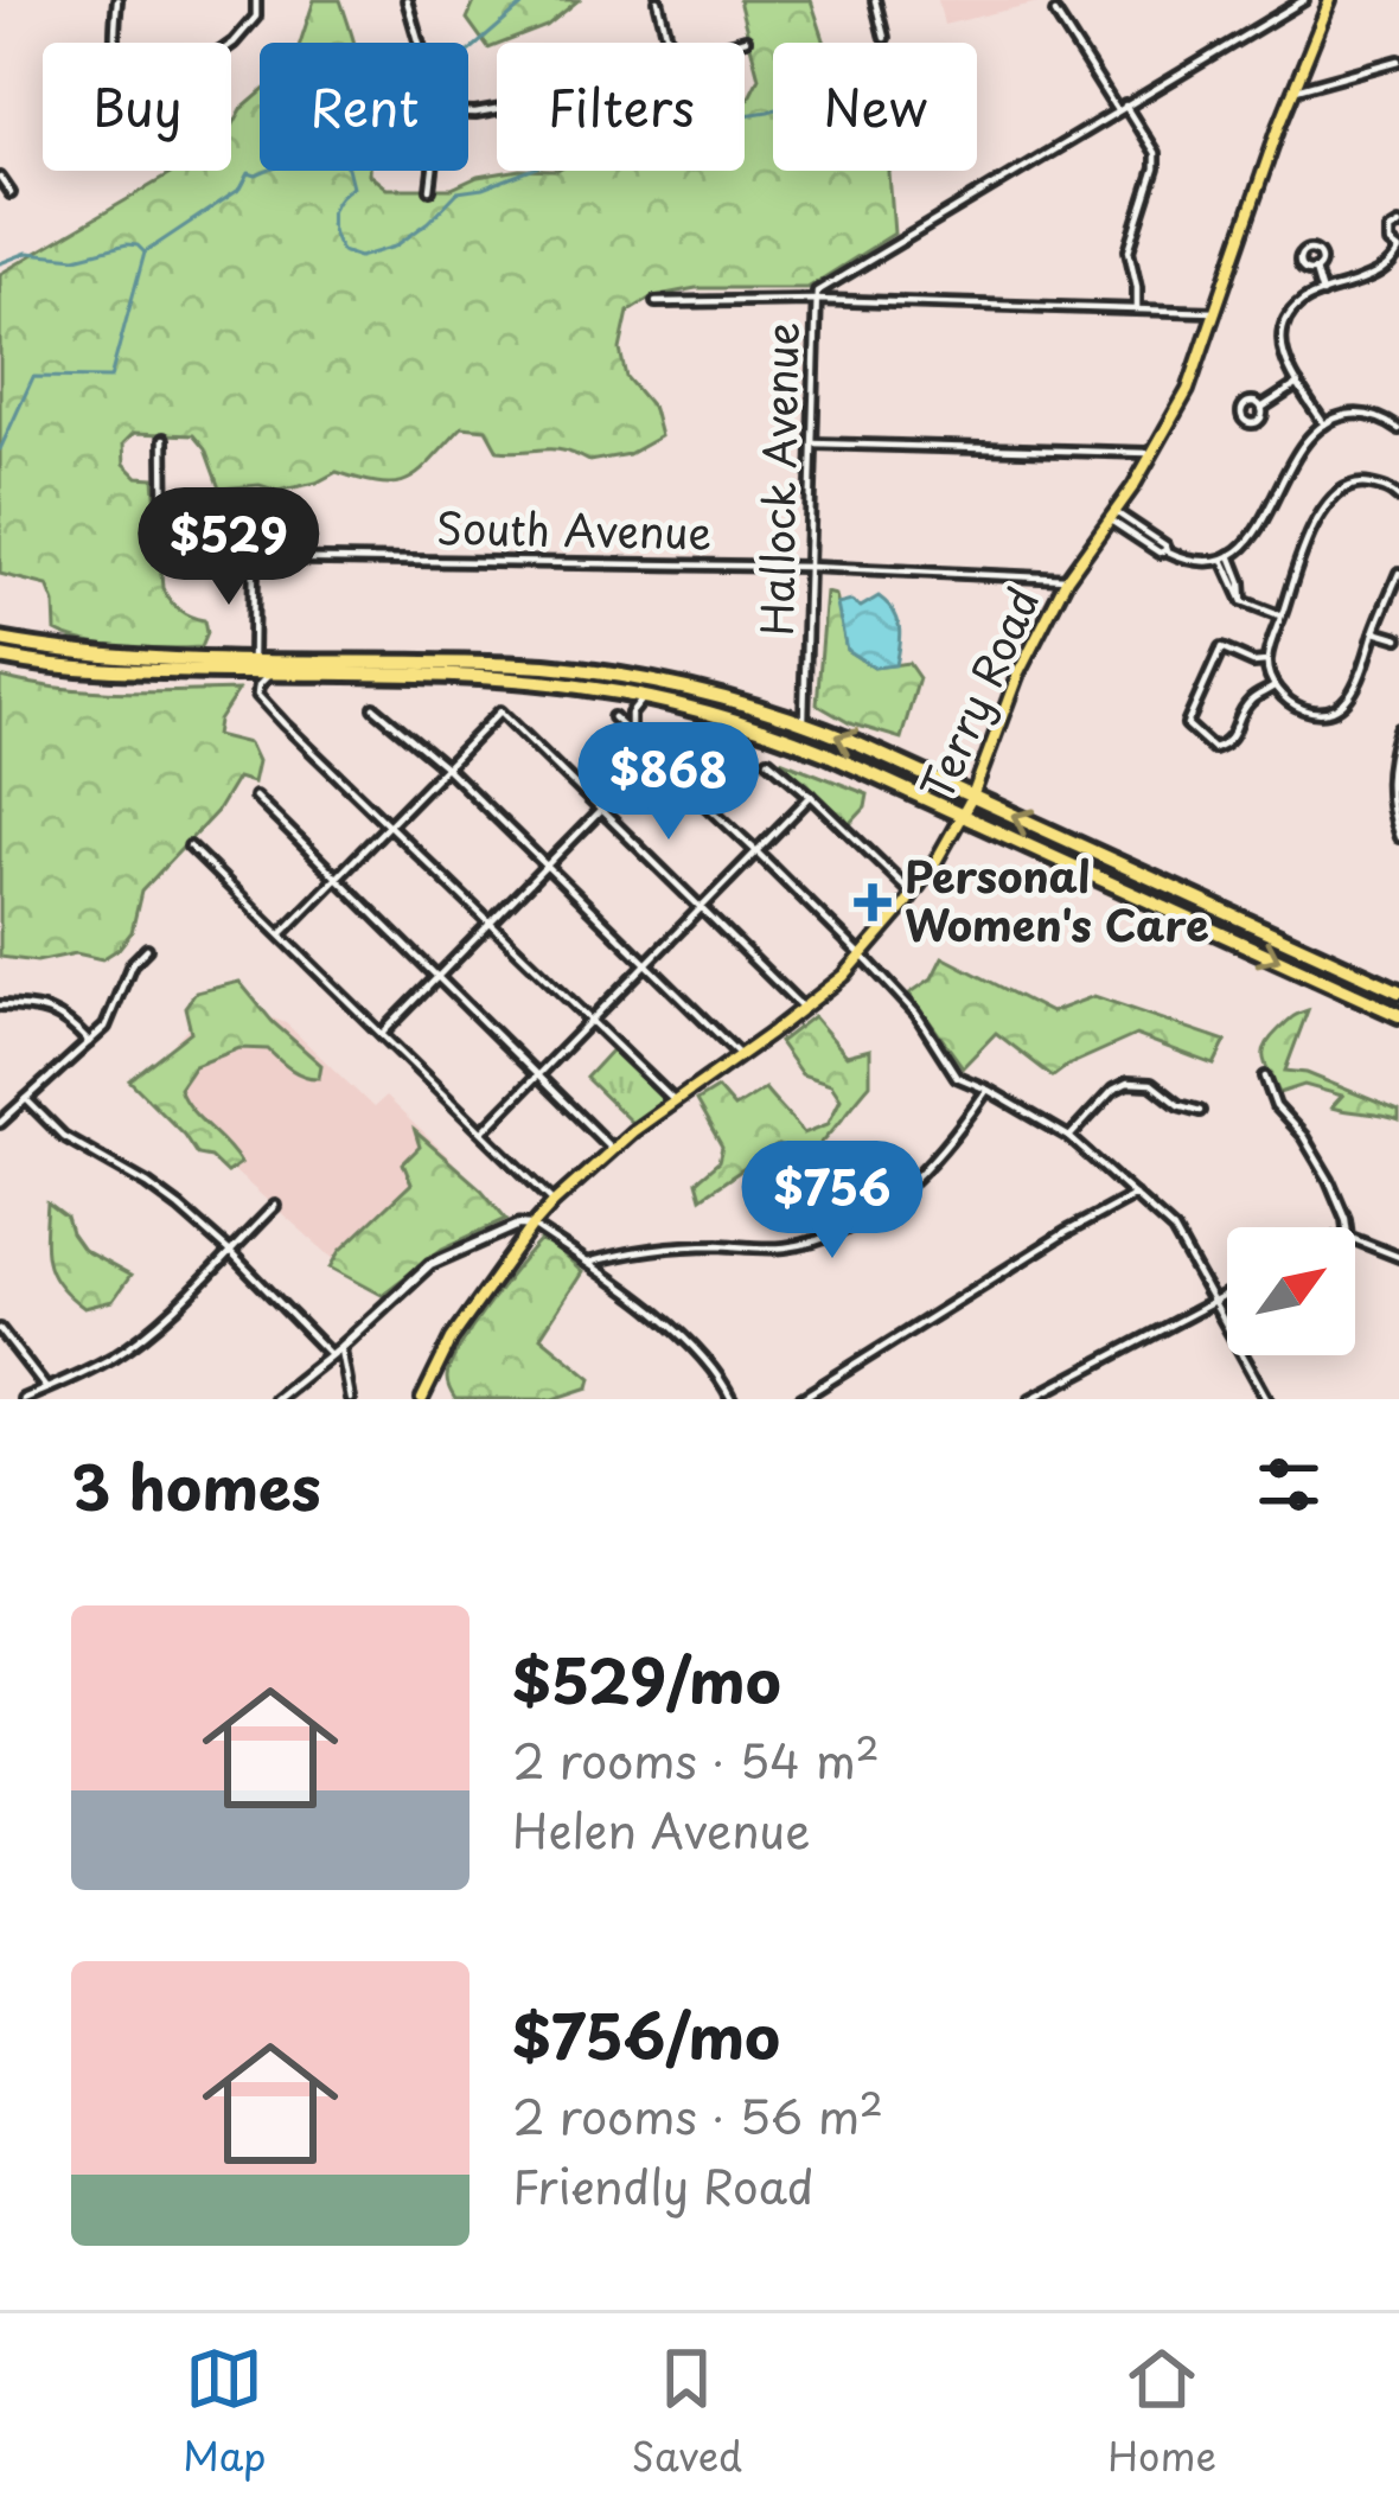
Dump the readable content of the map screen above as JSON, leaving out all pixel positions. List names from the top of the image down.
{
  "streets": {
    "main road": ["Terry Road"],
    "street": ["Hallock Avenue", "South Avenue"]
  },
  "crossings": [
    ["Hallock Avenue", "South Avenue"],
    ["South Avenue", "Terry Road"]
  ],
  "places": {
    "health": ["Personal Women's Care"]
  },
  "north": "top right",
  "page": {
    "chip": [
      "Buy",
      "Rent",
      "Filters",
      "New"
    ],
    "price": ["$529", "$868", "$756"],
    "heading": "3 homes",
    "list": [
      {
        "name": "$529/mo",
        "note": "2 rooms · 54 m² · Helen Avenue"
      },
      {
        "name": "$756/mo",
        "note": "2 rooms · 56 m² · Friendly Road"
      }
    ],
    "tabs": ["Map", "Saved", "Home"]
  }
}
